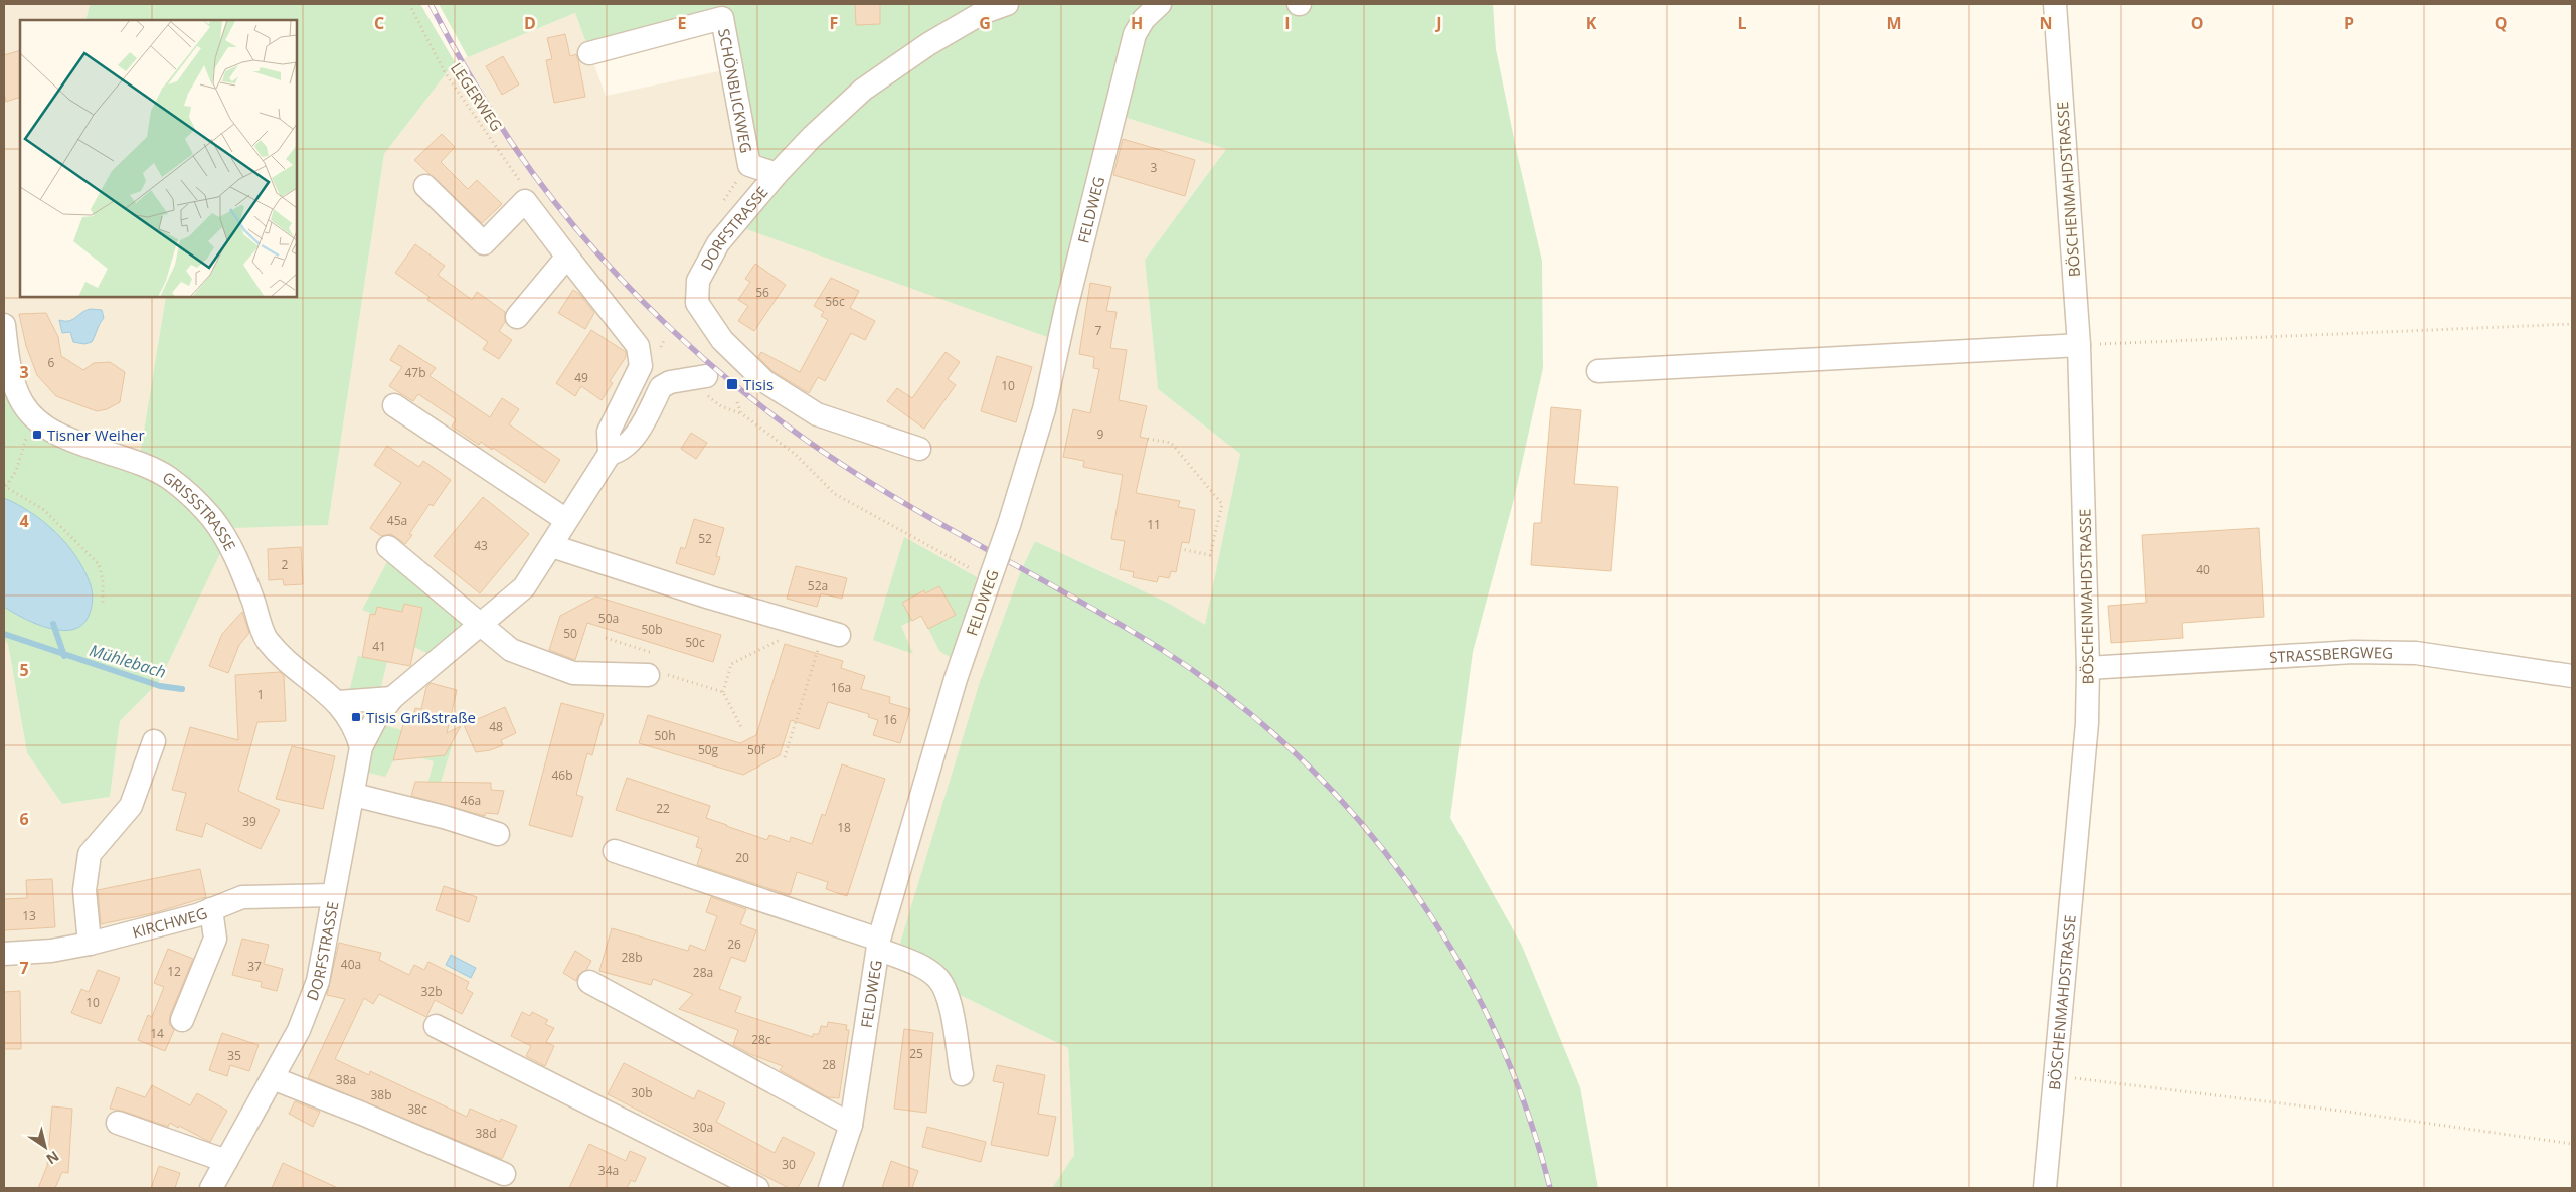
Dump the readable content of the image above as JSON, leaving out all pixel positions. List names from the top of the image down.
{
  "streets": {
    "street": [
      "SCHÖNBLICKWEG",
      "BÖSCHENMAHDSTRASSE",
      "FELDWEG",
      "DORFSTRASSE",
      "GRISSSTRASSE",
      "STRASSBERGWEG",
      "KIRCHWEG"
    ],
    "path": ["LEGERWEG"]
  },
  "crossings": [
    ["SCHÖNBLICKWEG", "DORFSTRASSE"],
    ["BÖSCHENMAHDSTRASSE", "STRASSBERGWEG"],
    ["DORFSTRASSE", "GRISSSTRASSE"],
    ["DORFSTRASSE", "KIRCHWEG"]
  ],
  "water": ["Mühlebach"],
  "places": {
    "transit": ["Tisis", "Tisner Weiher", "Tisis Grißstraße"]
  },
  "house_numbers": [
    "3",
    "56",
    "56c",
    "7",
    "6",
    "47b",
    "49",
    "10",
    "9",
    "45a",
    "11",
    "52",
    "43",
    "2",
    "40",
    "52a",
    "50a",
    "50b",
    "50",
    "50c",
    "41",
    "16a",
    "1",
    "16",
    "48",
    "50h",
    "50g",
    "50f",
    "46b",
    "46a",
    "22",
    "39",
    "18",
    "20",
    "13",
    "26",
    "28b",
    "40a",
    "37",
    "12",
    "28a",
    "32b",
    "10",
    "14",
    "28c",
    "25",
    "35",
    "28",
    "38a",
    "30b",
    "38b",
    "38c",
    "30a",
    "38d",
    "30",
    "34a"
  ],
  "north": "bottom right",
  "grid": {
    "columns": [
      "C",
      "D",
      "E",
      "F",
      "G",
      "H",
      "I",
      "J",
      "K",
      "L",
      "M",
      "N",
      "O",
      "P",
      "Q"
    ],
    "rows": [
      "3",
      "4",
      "5",
      "6",
      "7"
    ]
  }
}
